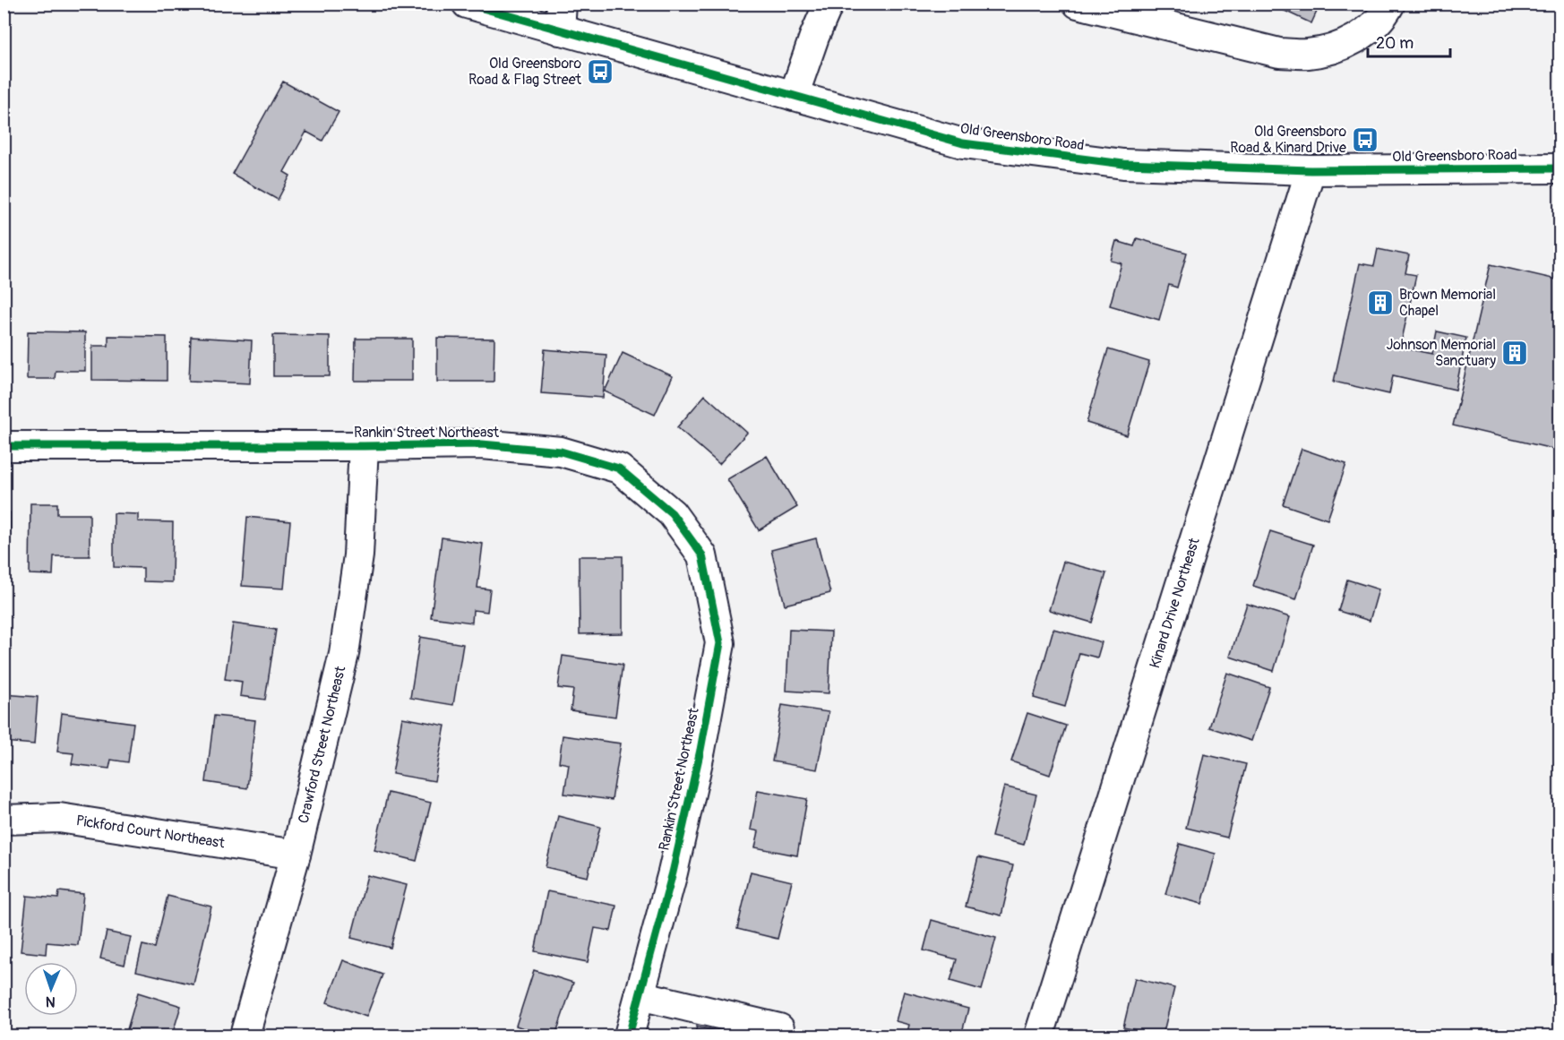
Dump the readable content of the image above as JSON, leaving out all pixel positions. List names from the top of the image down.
{
  "streets": {
    "street": [
      "Old Greensboro Road",
      "Rankin Street Northeast",
      "Kinard Drive Northeast",
      "Crawford Street Northeast",
      "Pickford Court Northeast"
    ]
  },
  "crossings": [
    ["Old Greensboro Road", "Kinard Drive Northeast"],
    ["Rankin Street Northeast", "Crawford Street Northeast"],
    ["Crawford Street Northeast", "Pickford Court Northeast"]
  ],
  "places": {
    "bus stop": ["Old Greensboro Road & Flag Street", "Old Greensboro Road & Kinard Drive"],
    "building": ["Brown Memorial Chapel", "Johnson Memorial Sanctuary"]
  },
  "scale_bar": "20 m",
  "north": "bottom"
}
